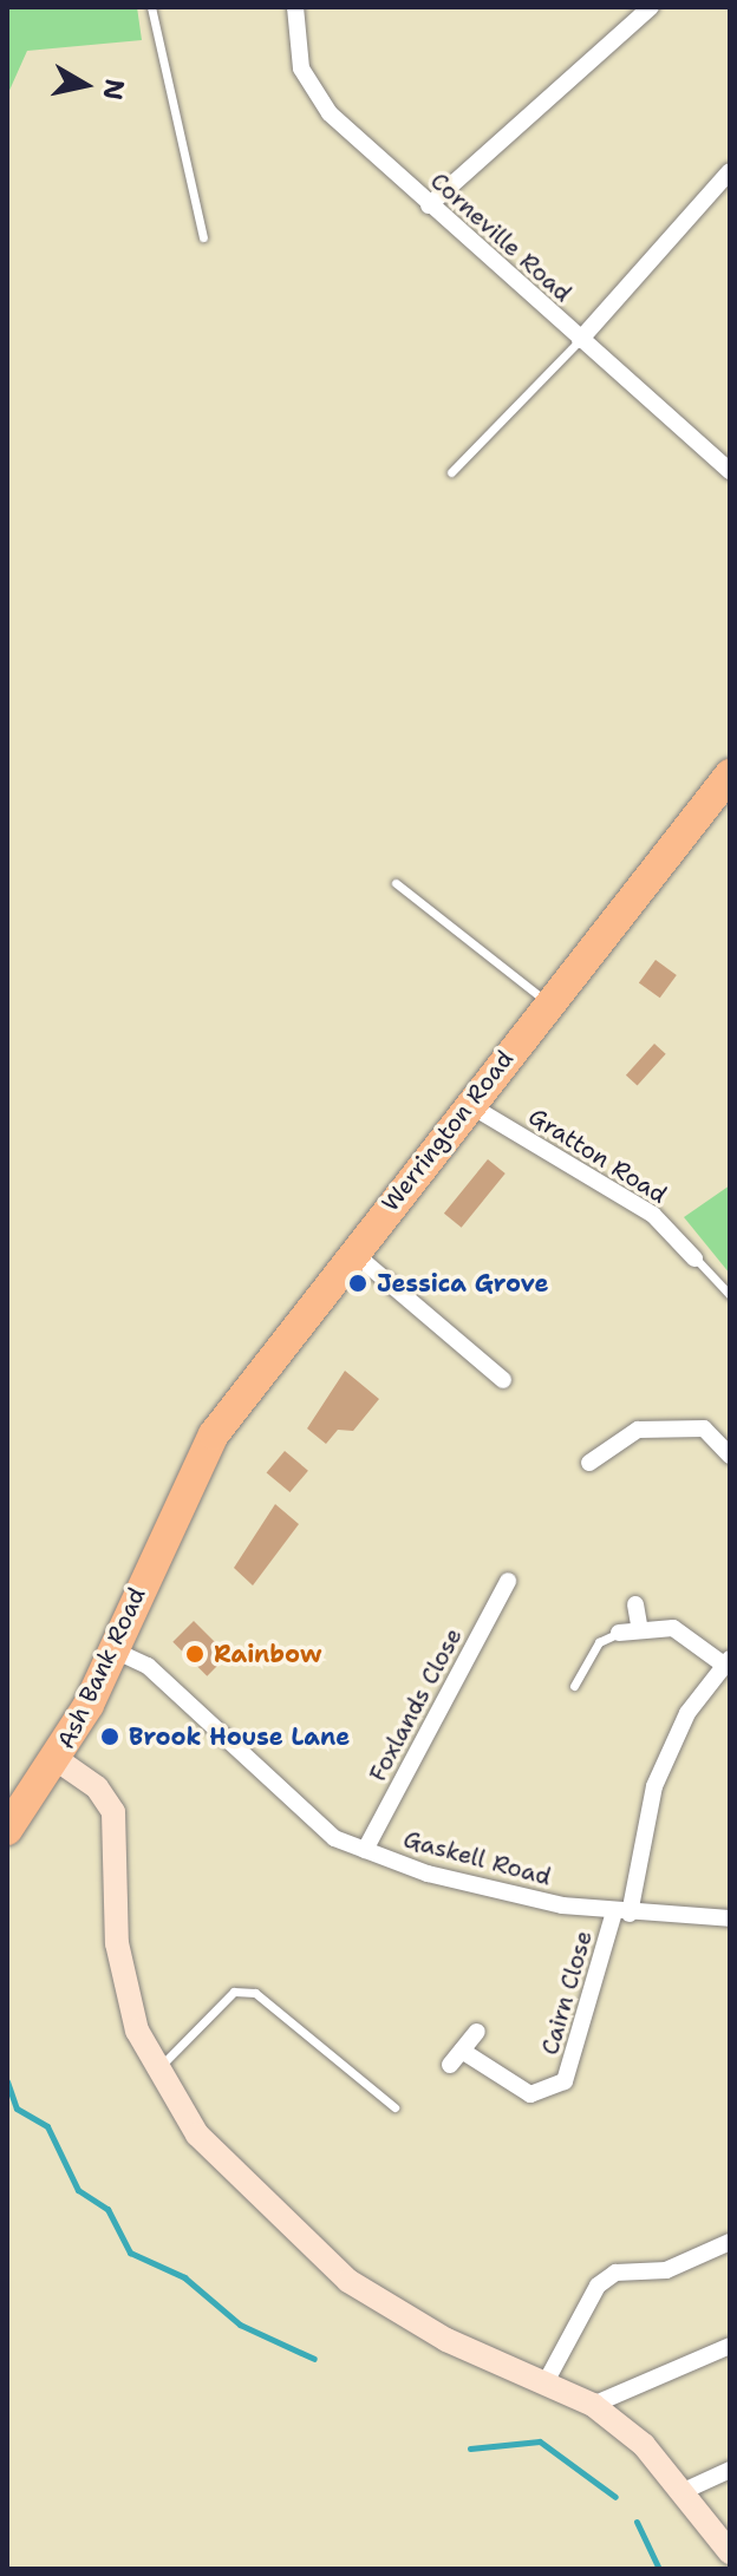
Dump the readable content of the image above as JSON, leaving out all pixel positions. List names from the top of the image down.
{
  "streets": {
    "highway": ["Werrington Road", "Ash Bank Road"],
    "street": [
      "Corneville Road",
      "Gratton Road",
      "Foxlands Close",
      "Gaskell Road",
      "Cairn Close"
    ]
  },
  "crossings": [
    ["Werrington Road", "Gratton Road"],
    ["Werrington Road", "Ash Bank Road"],
    ["Ash Bank Road", "Gaskell Road"],
    ["Foxlands Close", "Gaskell Road"],
    ["Gaskell Road", "Cairn Close"]
  ],
  "places": ["Jessica Grove", "Rainbow", "Brook House Lane"],
  "north": "right"
}
